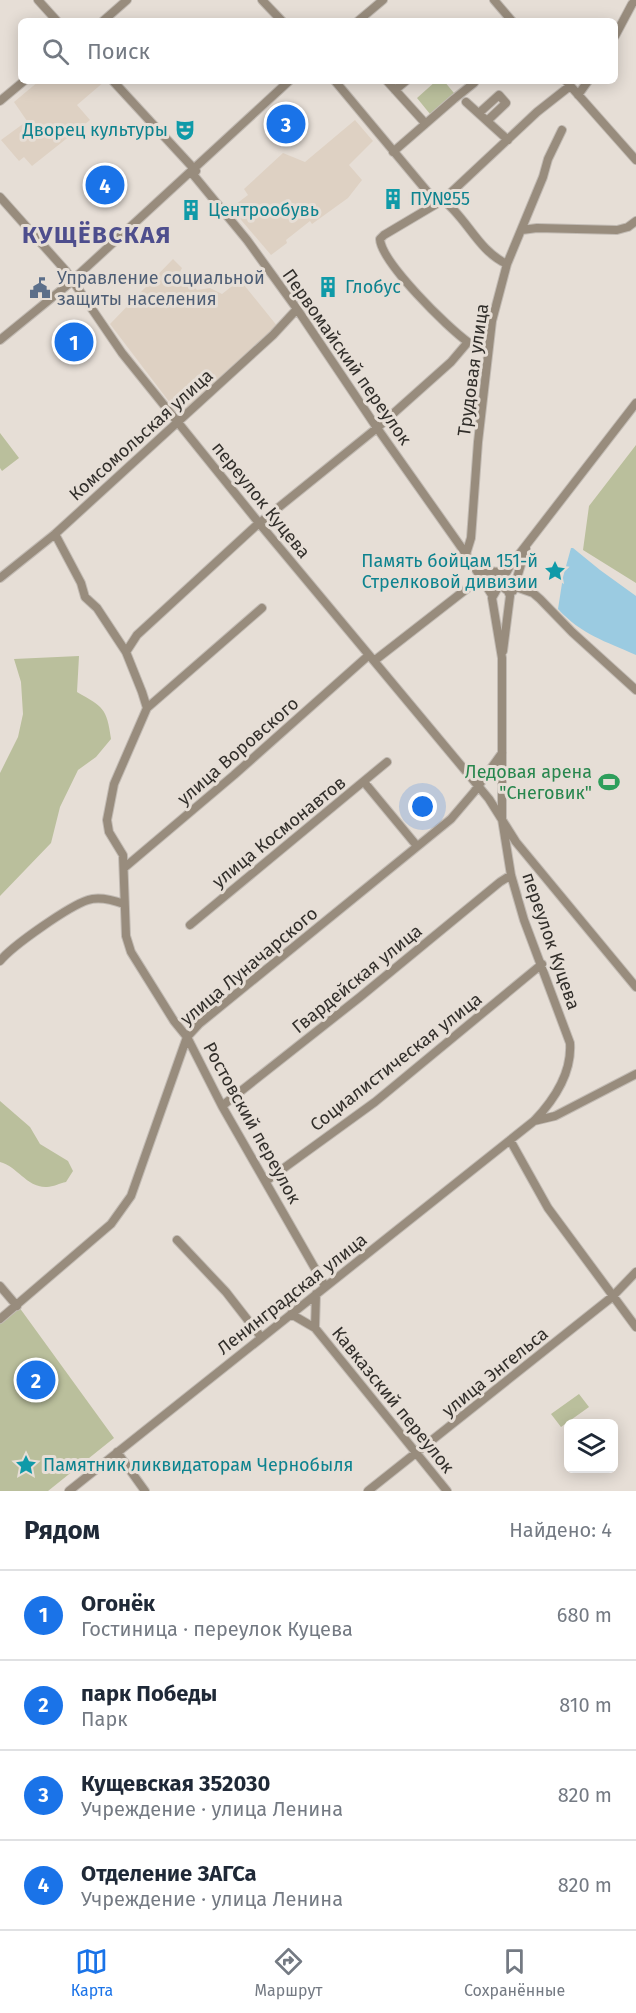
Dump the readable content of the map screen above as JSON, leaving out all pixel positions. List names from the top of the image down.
{
  "streets": {
    "street": [
      "Первомайский переулок",
      "Трудовая улица",
      "Комсомольская улица",
      "переулок Куцева",
      "улица Воровского",
      "улица Космонавтов",
      "улица Луначарского",
      "Гвардейская улица",
      "Социалистическая улица",
      "Ростовский переулок",
      "Ленинградская улица",
      "улица Энгельса",
      "Кавказский переулок"
    ]
  },
  "crossings": [
    ["Первомайский переулок", "Трудовая улица"],
    ["Первомайский переулок", "Комсомольская улица"],
    ["Первомайский переулок", "переулок Куцева"],
    ["Первомайский переулок", "улица Воровского"],
    ["Первомайский переулок", "улица Луначарского"],
    ["Трудовая улица", "переулок Куцева"],
    ["Комсомольская улица", "переулок Куцева"],
    ["переулок Куцева", "улица Воровского"],
    ["переулок Куцева", "улица Луначарского"],
    ["переулок Куцева", "Гвардейская улица"],
    ["переулок Куцева", "Социалистическая улица"],
    ["переулок Куцева", "Ленинградская улица"],
    ["улица Воровского", "Ростовский переулок"],
    ["улица Луначарского", "Ростовский переулок"],
    ["Гвардейская улица", "Ростовский переулок"],
    ["Социалистическая улица", "Ростовский переулок"],
    ["Ростовский переулок", "Ленинградская улица"],
    ["Ленинградская улица", "Кавказский переулок"],
    ["улица Энгельса", "Кавказский переулок"]
  ],
  "districts": ["КУЩЁВСКАЯ"],
  "places": {
    "theatre": ["Дворец культуры"],
    "building": ["ПУ№55", "Центрообувь", "Глобус"],
    "public building": ["Управление социальной защиты населения"],
    "place": ["Память бойцам 151-й Стрелковой дивизии", "Памятник ликвидаторам Чернобыля"],
    "sports": ["Ледовая арена \"Снеговик\""]
  },
  "page": {
    "search": "Поиск",
    "pins": [
      "3",
      "4",
      "1",
      "2"
    ],
    "heading": ["Рядом", "Найдено: 4"],
    "list": [
      {
        "mark": "1",
        "name": "Огонёк",
        "note": "Гостиница · переулок Куцева",
        "value": "680 m"
      },
      {
        "mark": "2",
        "name": "парк Победы",
        "note": "Парк",
        "value": "810 m"
      },
      {
        "mark": "3",
        "name": "Кущевская 352030",
        "note": "Учреждение · улица Ленина",
        "value": "820 m"
      },
      {
        "mark": "4",
        "name": "Отделение ЗАГСа",
        "note": "Учреждение · улица Ленина",
        "value": "820 m"
      }
    ],
    "nav": ["Карта", "Маршрут", "Сохранённые"]
  }
}
